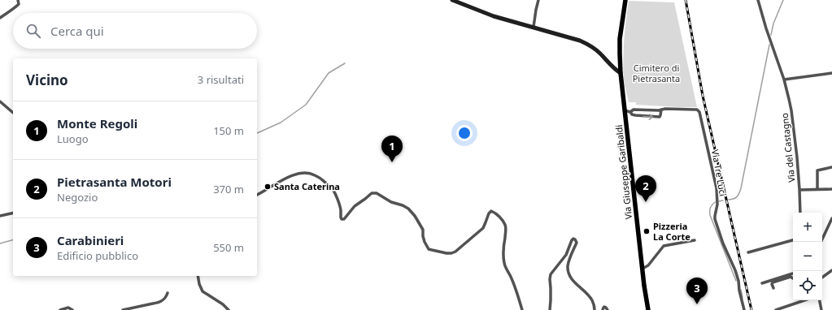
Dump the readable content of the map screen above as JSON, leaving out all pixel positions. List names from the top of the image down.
{
  "streets": {
    "main road": ["Via Giuseppe Garibaldi"],
    "street": ["Via del Castagno", "Via Tre Luci"]
  },
  "crossings": [
    ["Via Giuseppe Garibaldi", "Via Tre Luci"]
  ],
  "parks": ["Cimitero di Pietrasanta"],
  "places": ["Santa Caterina", "Pizzeria La Corte"],
  "page": {
    "search": "Cerca qui",
    "heading": ["Vicino", "3 risultati"],
    "list": [
      {
        "mark": "1",
        "name": "Monte Regoli",
        "note": "Luogo",
        "value": "150 m"
      },
      {
        "mark": "2",
        "name": "Pietrasanta Motori",
        "note": "Negozio",
        "value": "370 m"
      },
      {
        "mark": "3",
        "name": "Carabinieri",
        "note": "Edificio pubblico",
        "value": "550 m"
      }
    ],
    "pins": ["1", "2", "3"],
    "map_buttons": ["+", "−"]
  }
}
